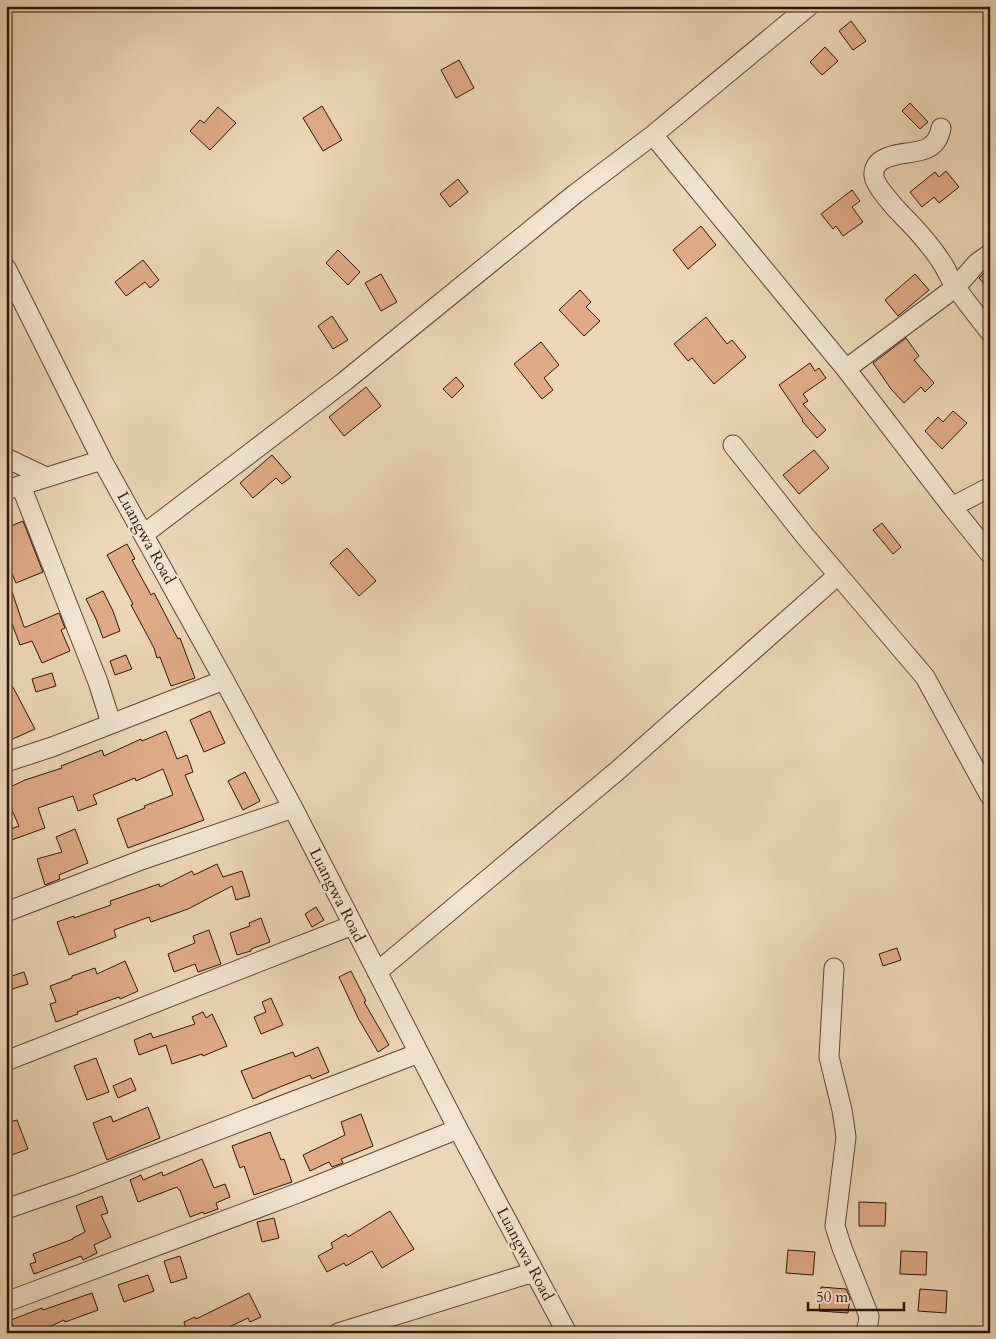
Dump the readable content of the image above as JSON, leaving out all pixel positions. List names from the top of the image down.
{
  "streets": {
    "street": ["Luangwa Road"]
  },
  "scale_bar": "50 m"
}
